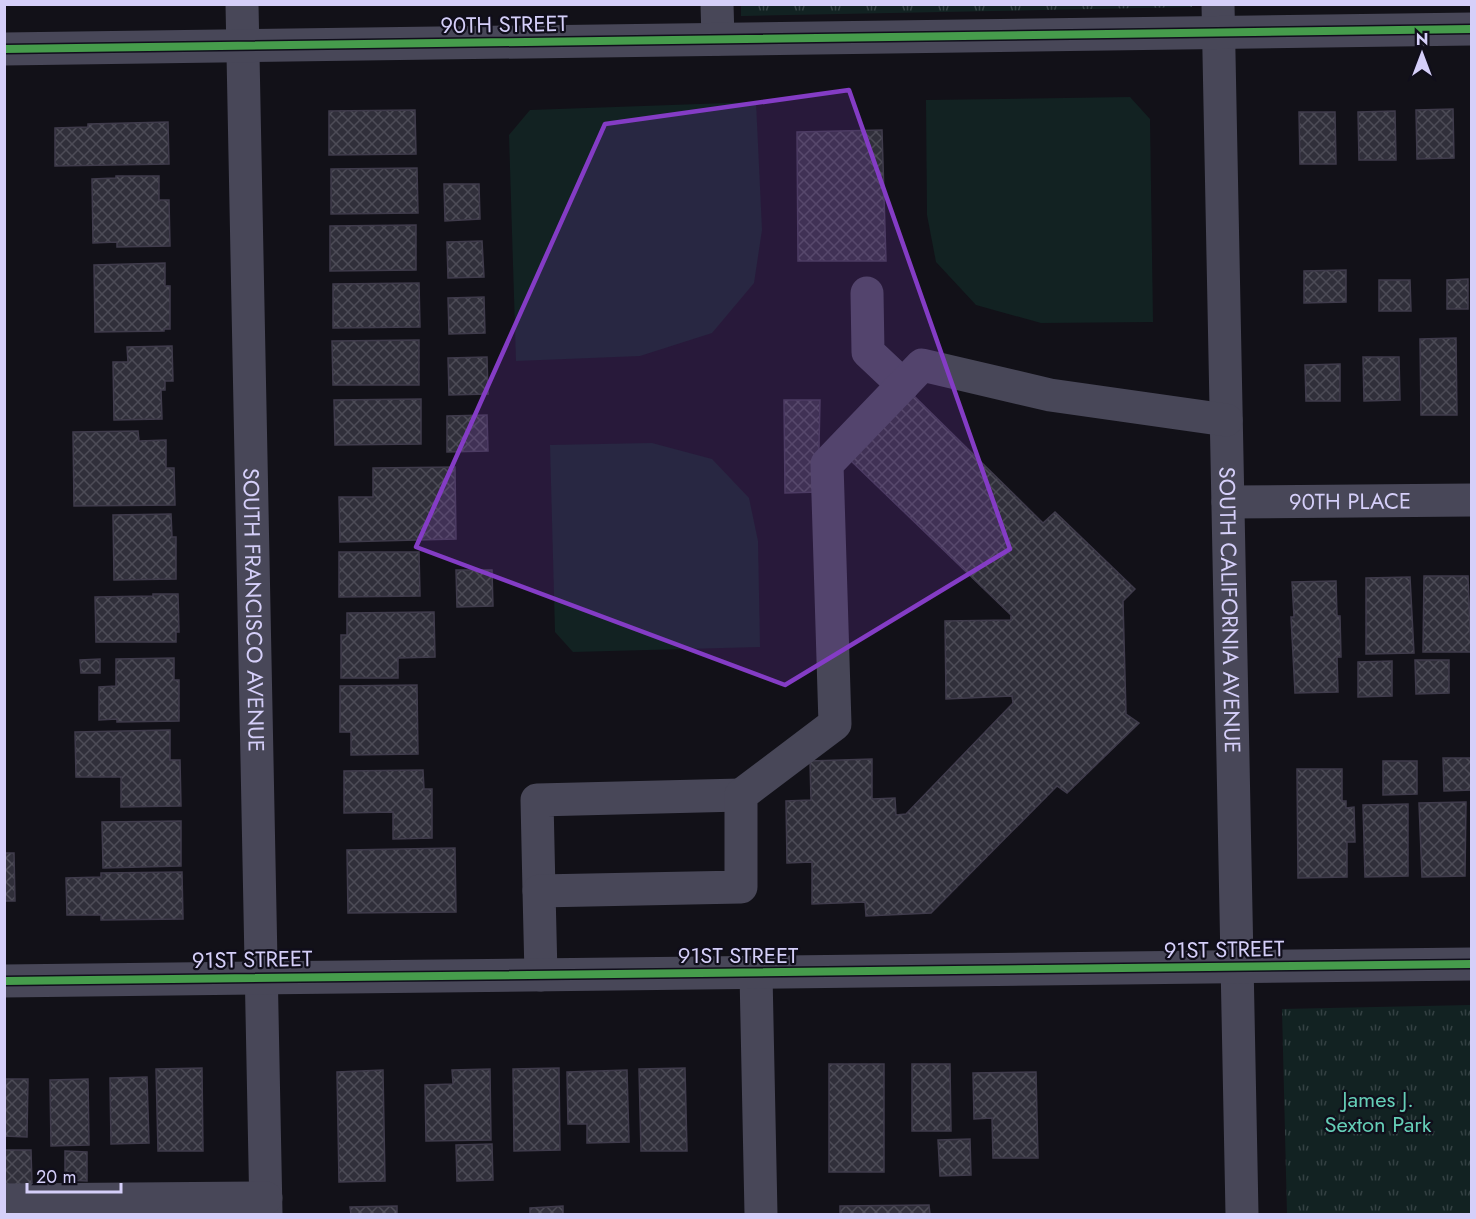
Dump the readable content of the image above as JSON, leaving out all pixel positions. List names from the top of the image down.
{
  "streets": {
    "street": [
      "90TH STREET",
      "90TH PLACE",
      "SOUTH FRANCISCO AVENUE",
      "SOUTH CALIFORNIA AVENUE",
      "91ST STREET"
    ]
  },
  "crossings": [
    ["90TH STREET", "SOUTH FRANCISCO AVENUE"],
    ["90TH STREET", "SOUTH CALIFORNIA AVENUE"],
    ["90TH PLACE", "SOUTH CALIFORNIA AVENUE"],
    ["SOUTH FRANCISCO AVENUE", "91ST STREET"],
    ["SOUTH CALIFORNIA AVENUE", "91ST STREET"]
  ],
  "parks": ["James J. Sexton Park"],
  "scale_bar": "20 m",
  "north": "top"
}
